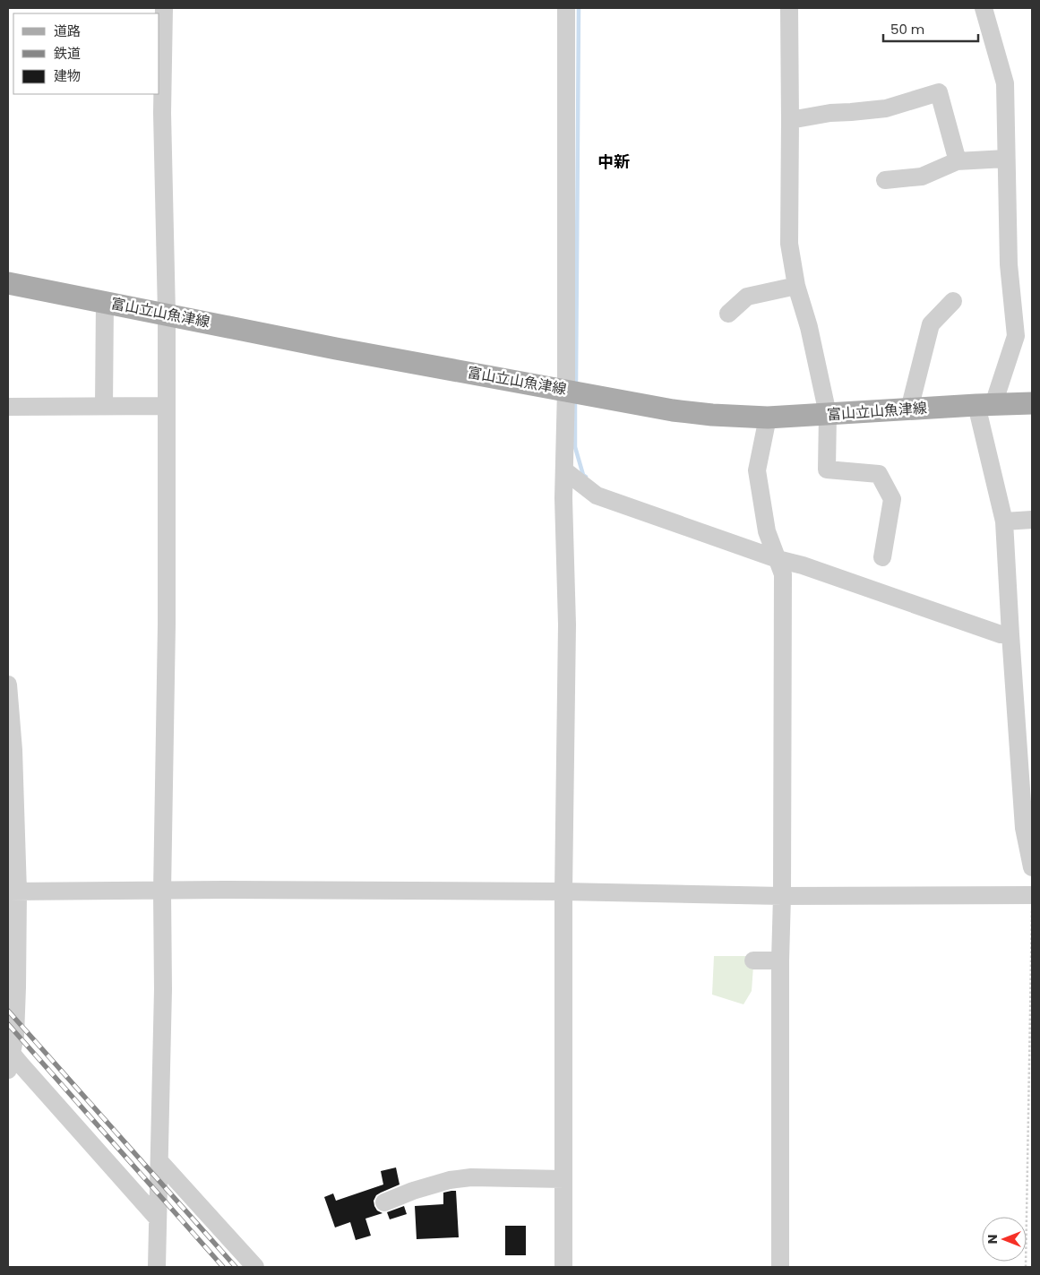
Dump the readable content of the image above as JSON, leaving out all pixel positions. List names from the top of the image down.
{
  "streets": {
    "main road": ["富山立山魚津線"]
  },
  "districts": ["中新"],
  "legend": ["道路", "鉄道", "建物"],
  "scale_bar": "50 m",
  "north": "left"
}
